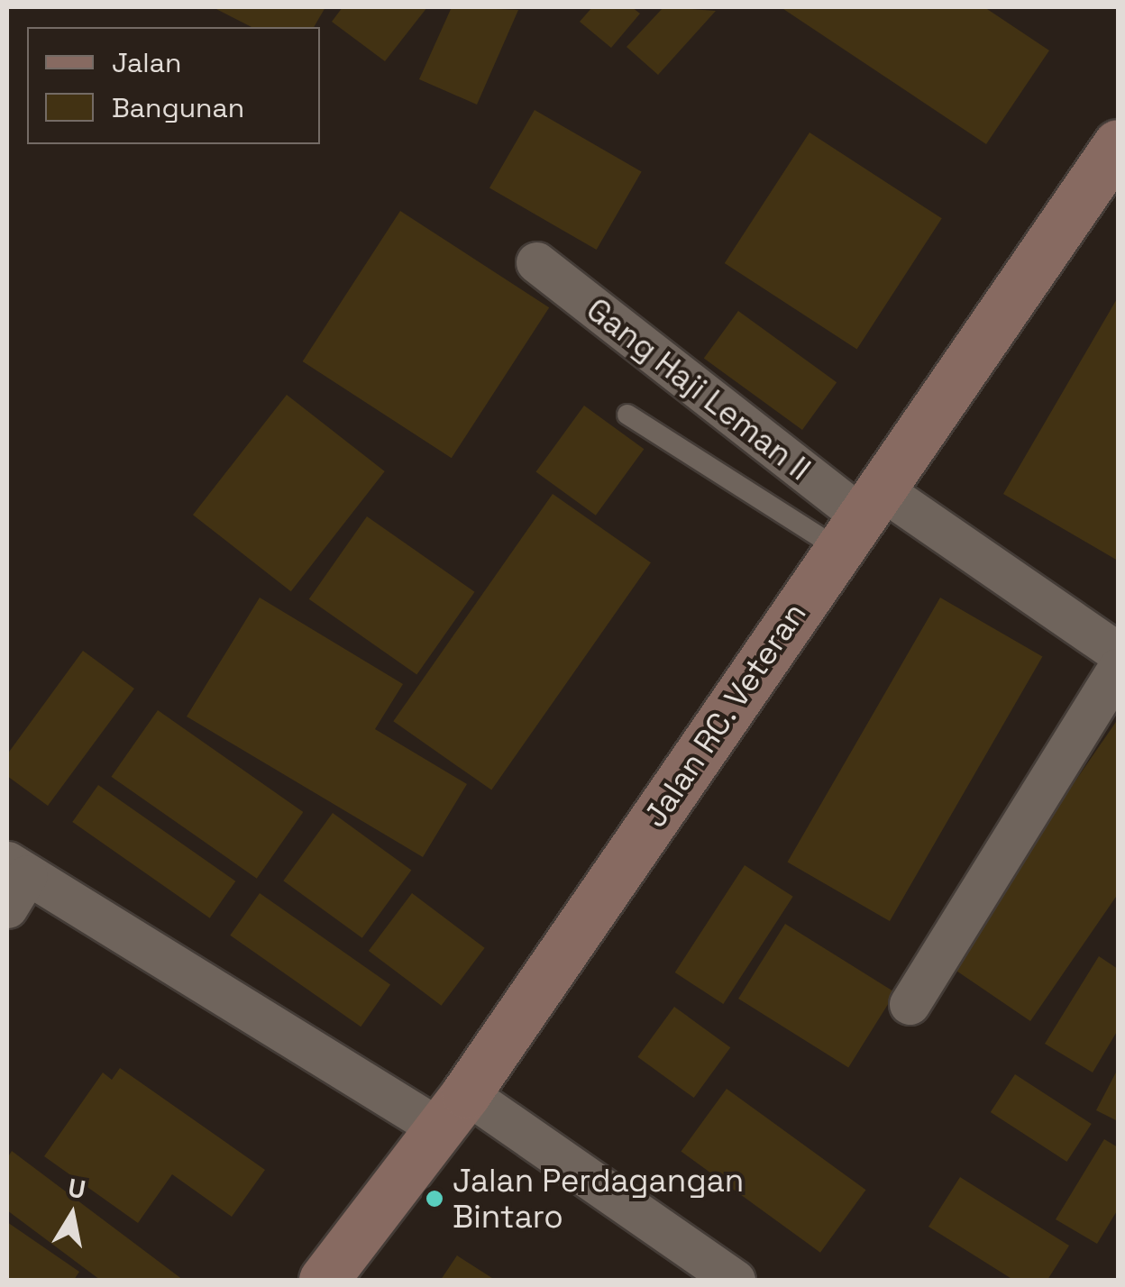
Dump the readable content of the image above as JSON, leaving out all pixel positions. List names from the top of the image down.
{
  "streets": {
    "main road": ["Jalan RC. Veteran"],
    "street": ["Gang Haji Leman II"]
  },
  "crossings": [
    ["Gang Haji Leman II", "Jalan RC. Veteran"]
  ],
  "places": ["Jalan Perdagangan Bintaro"],
  "legend": ["Jalan", "Bangunan"],
  "north": "top"
}
